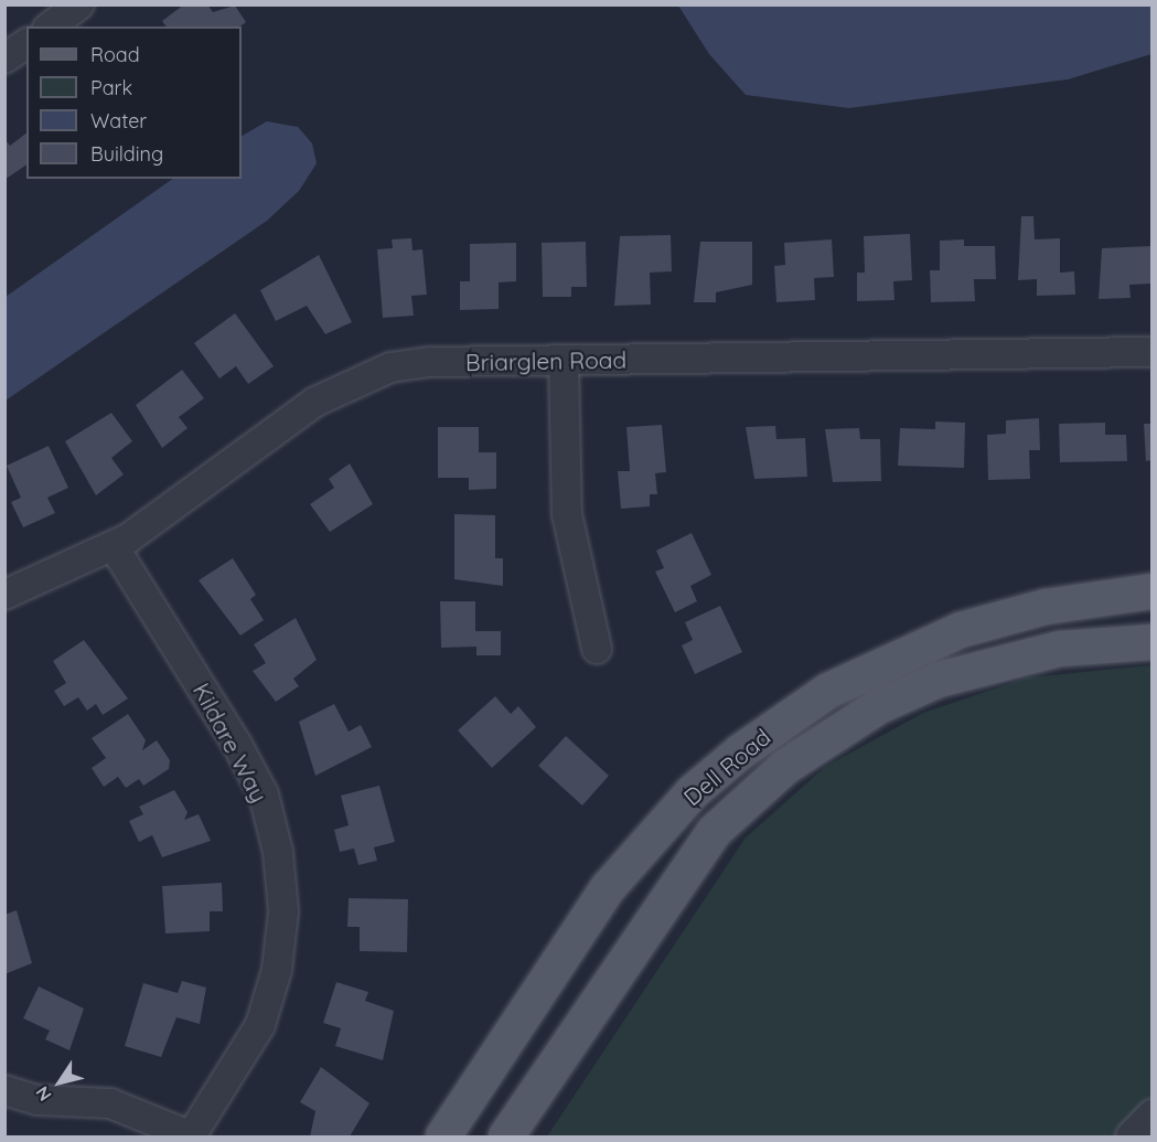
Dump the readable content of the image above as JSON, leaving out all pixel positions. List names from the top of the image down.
{
  "streets": {
    "main road": ["Dell Road"],
    "street": ["Briarglen Road", "Kildare Way"]
  },
  "crossings": [
    ["Briarglen Road", "Kildare Way"]
  ],
  "legend": [
    "Road",
    "Park",
    "Water",
    "Building"
  ],
  "north": "bottom left"
}
